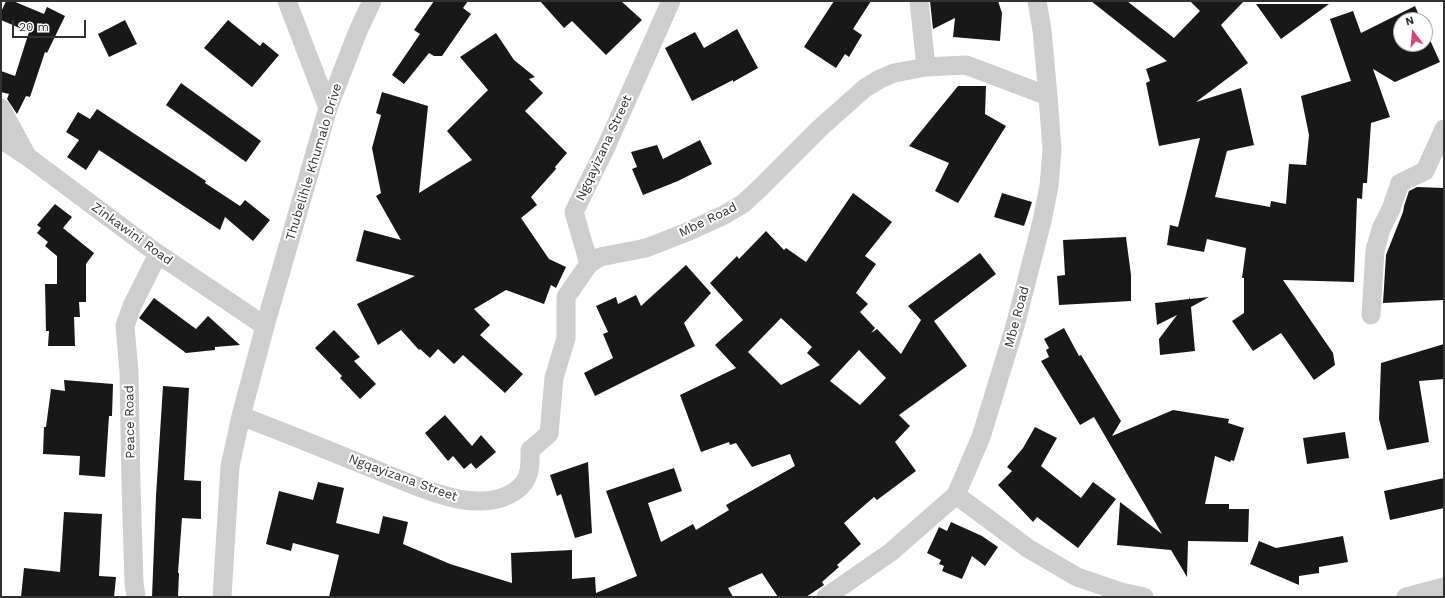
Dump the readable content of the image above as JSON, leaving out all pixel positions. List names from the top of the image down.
{
  "streets": {
    "street": [
      "Ngqayizana Street",
      "Thubelihle Khumalo Drive",
      "Mbe Road",
      "Zinkawini Road",
      "Peace Road"
    ]
  },
  "crossings": [
    ["Ngqayizana Street", "Mbe Road"],
    ["Thubelihle Khumalo Drive", "Zinkawini Road"],
    ["Zinkawini Road", "Peace Road"]
  ],
  "scale_bar": "20 m",
  "north": "top"
}
